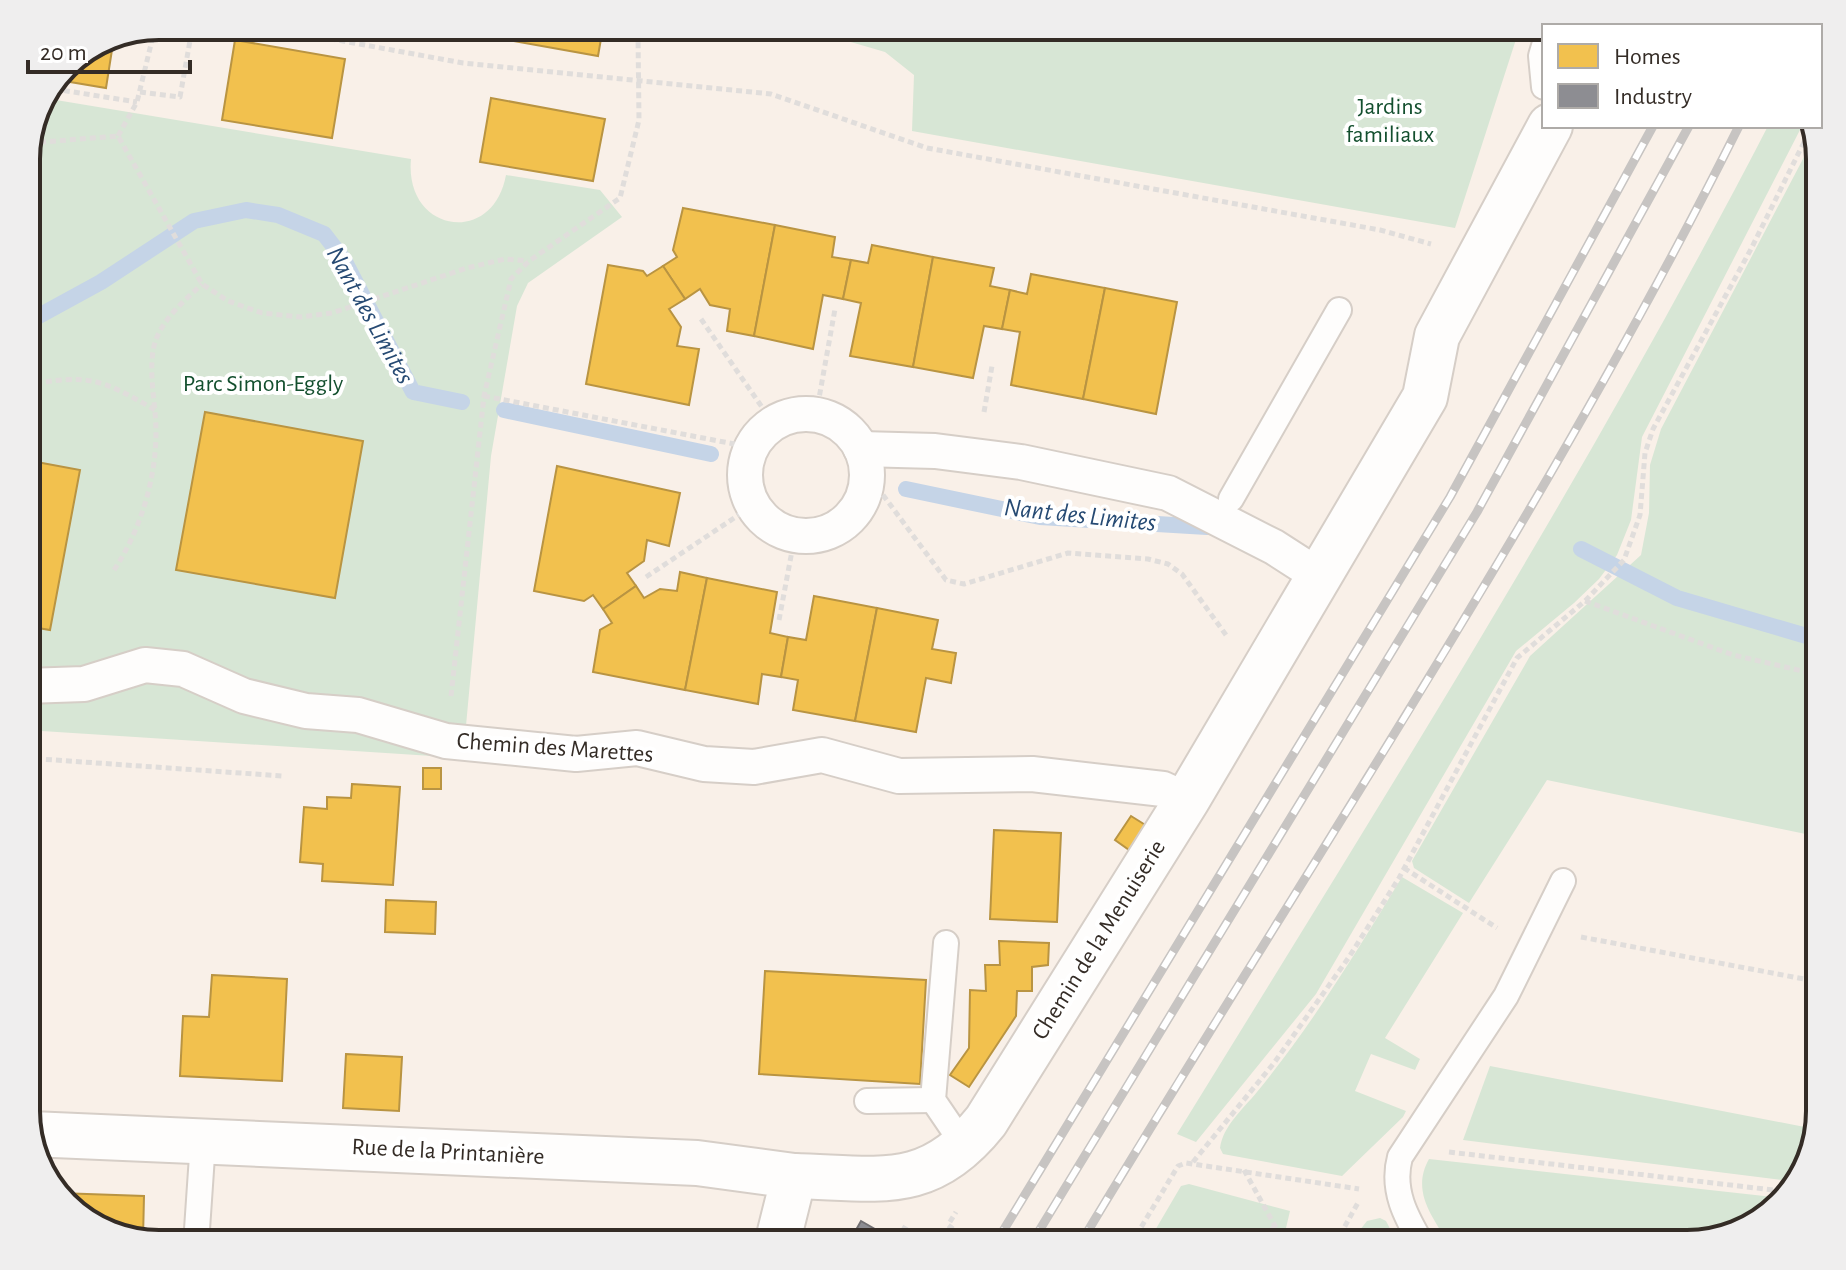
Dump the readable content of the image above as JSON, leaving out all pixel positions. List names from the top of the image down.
{
  "streets": {
    "street": ["Chemin des Marettes", "Chemin de la Menuiserie", "Rue de la Printanière"]
  },
  "crossings": [
    ["Chemin des Marettes", "Chemin de la Menuiserie"],
    ["Chemin de la Menuiserie", "Rue de la Printanière"]
  ],
  "water": ["Nant des Limites"],
  "parks": ["Jardins familiaux", "Parc Simon-Eggly"],
  "legend": ["Homes", "Industry"],
  "scale_bar": "20 m"
}
